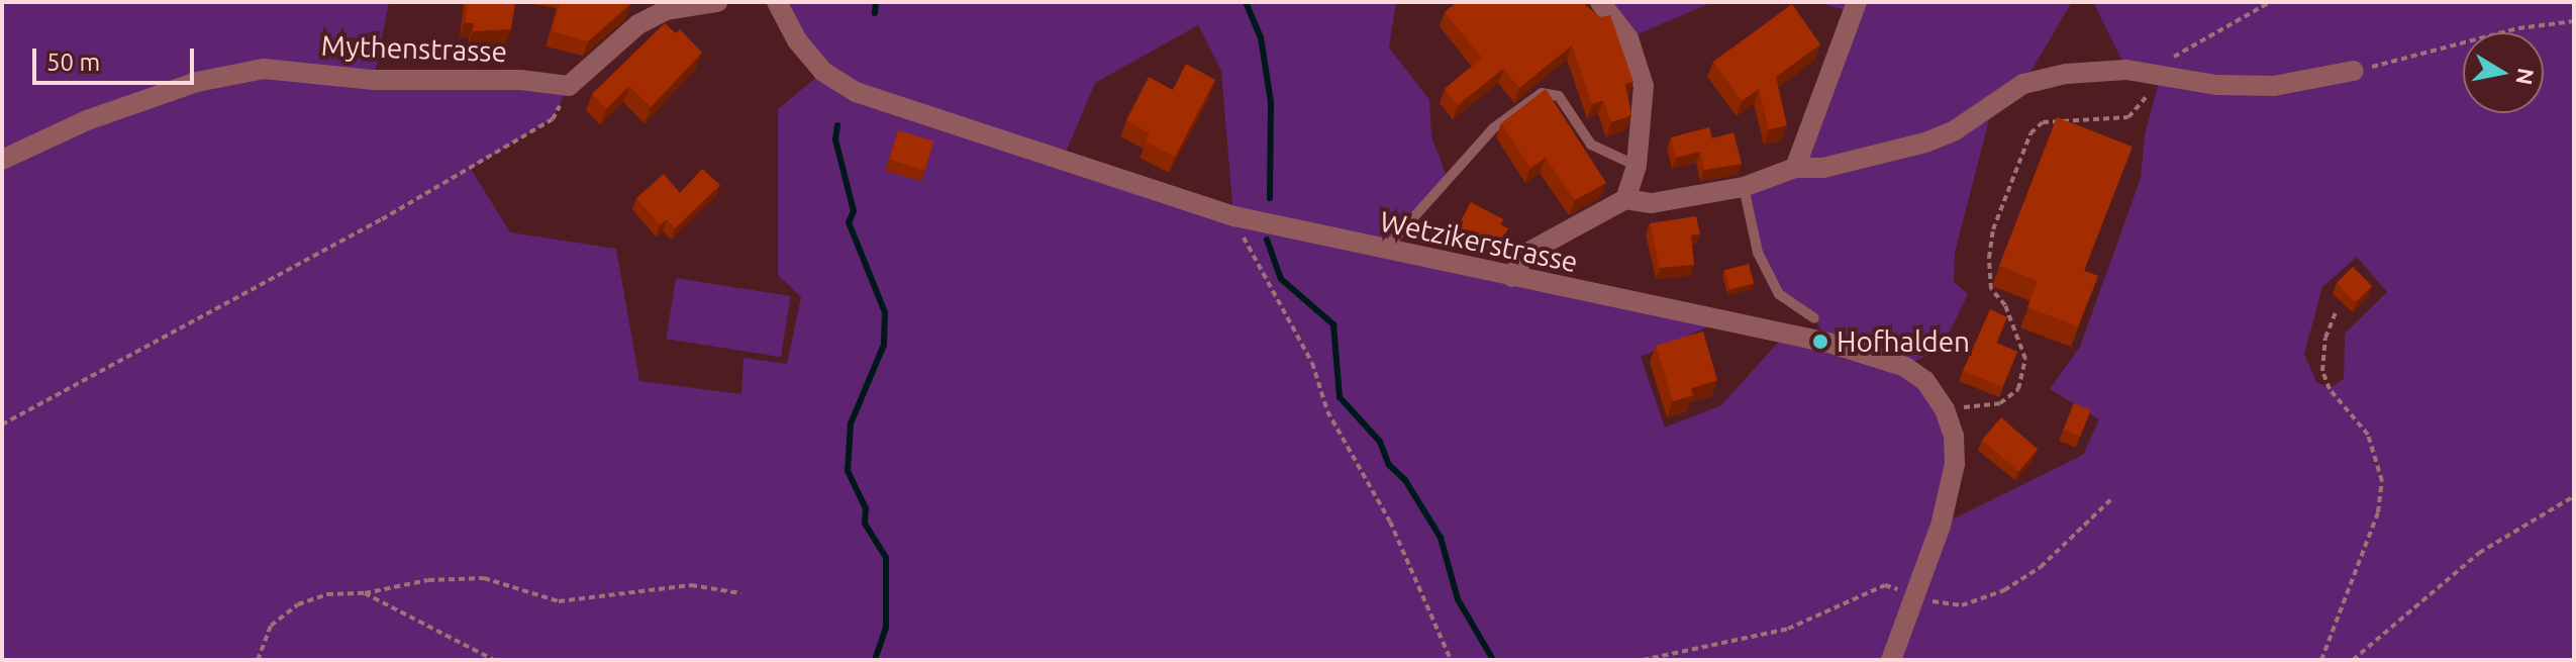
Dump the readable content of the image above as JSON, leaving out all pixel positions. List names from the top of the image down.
{
  "streets": {
    "street": ["Mythenstrasse", "Wetzikerstrasse"]
  },
  "places": ["Hofhalden"],
  "scale_bar": "50 m",
  "north": "right"
}
